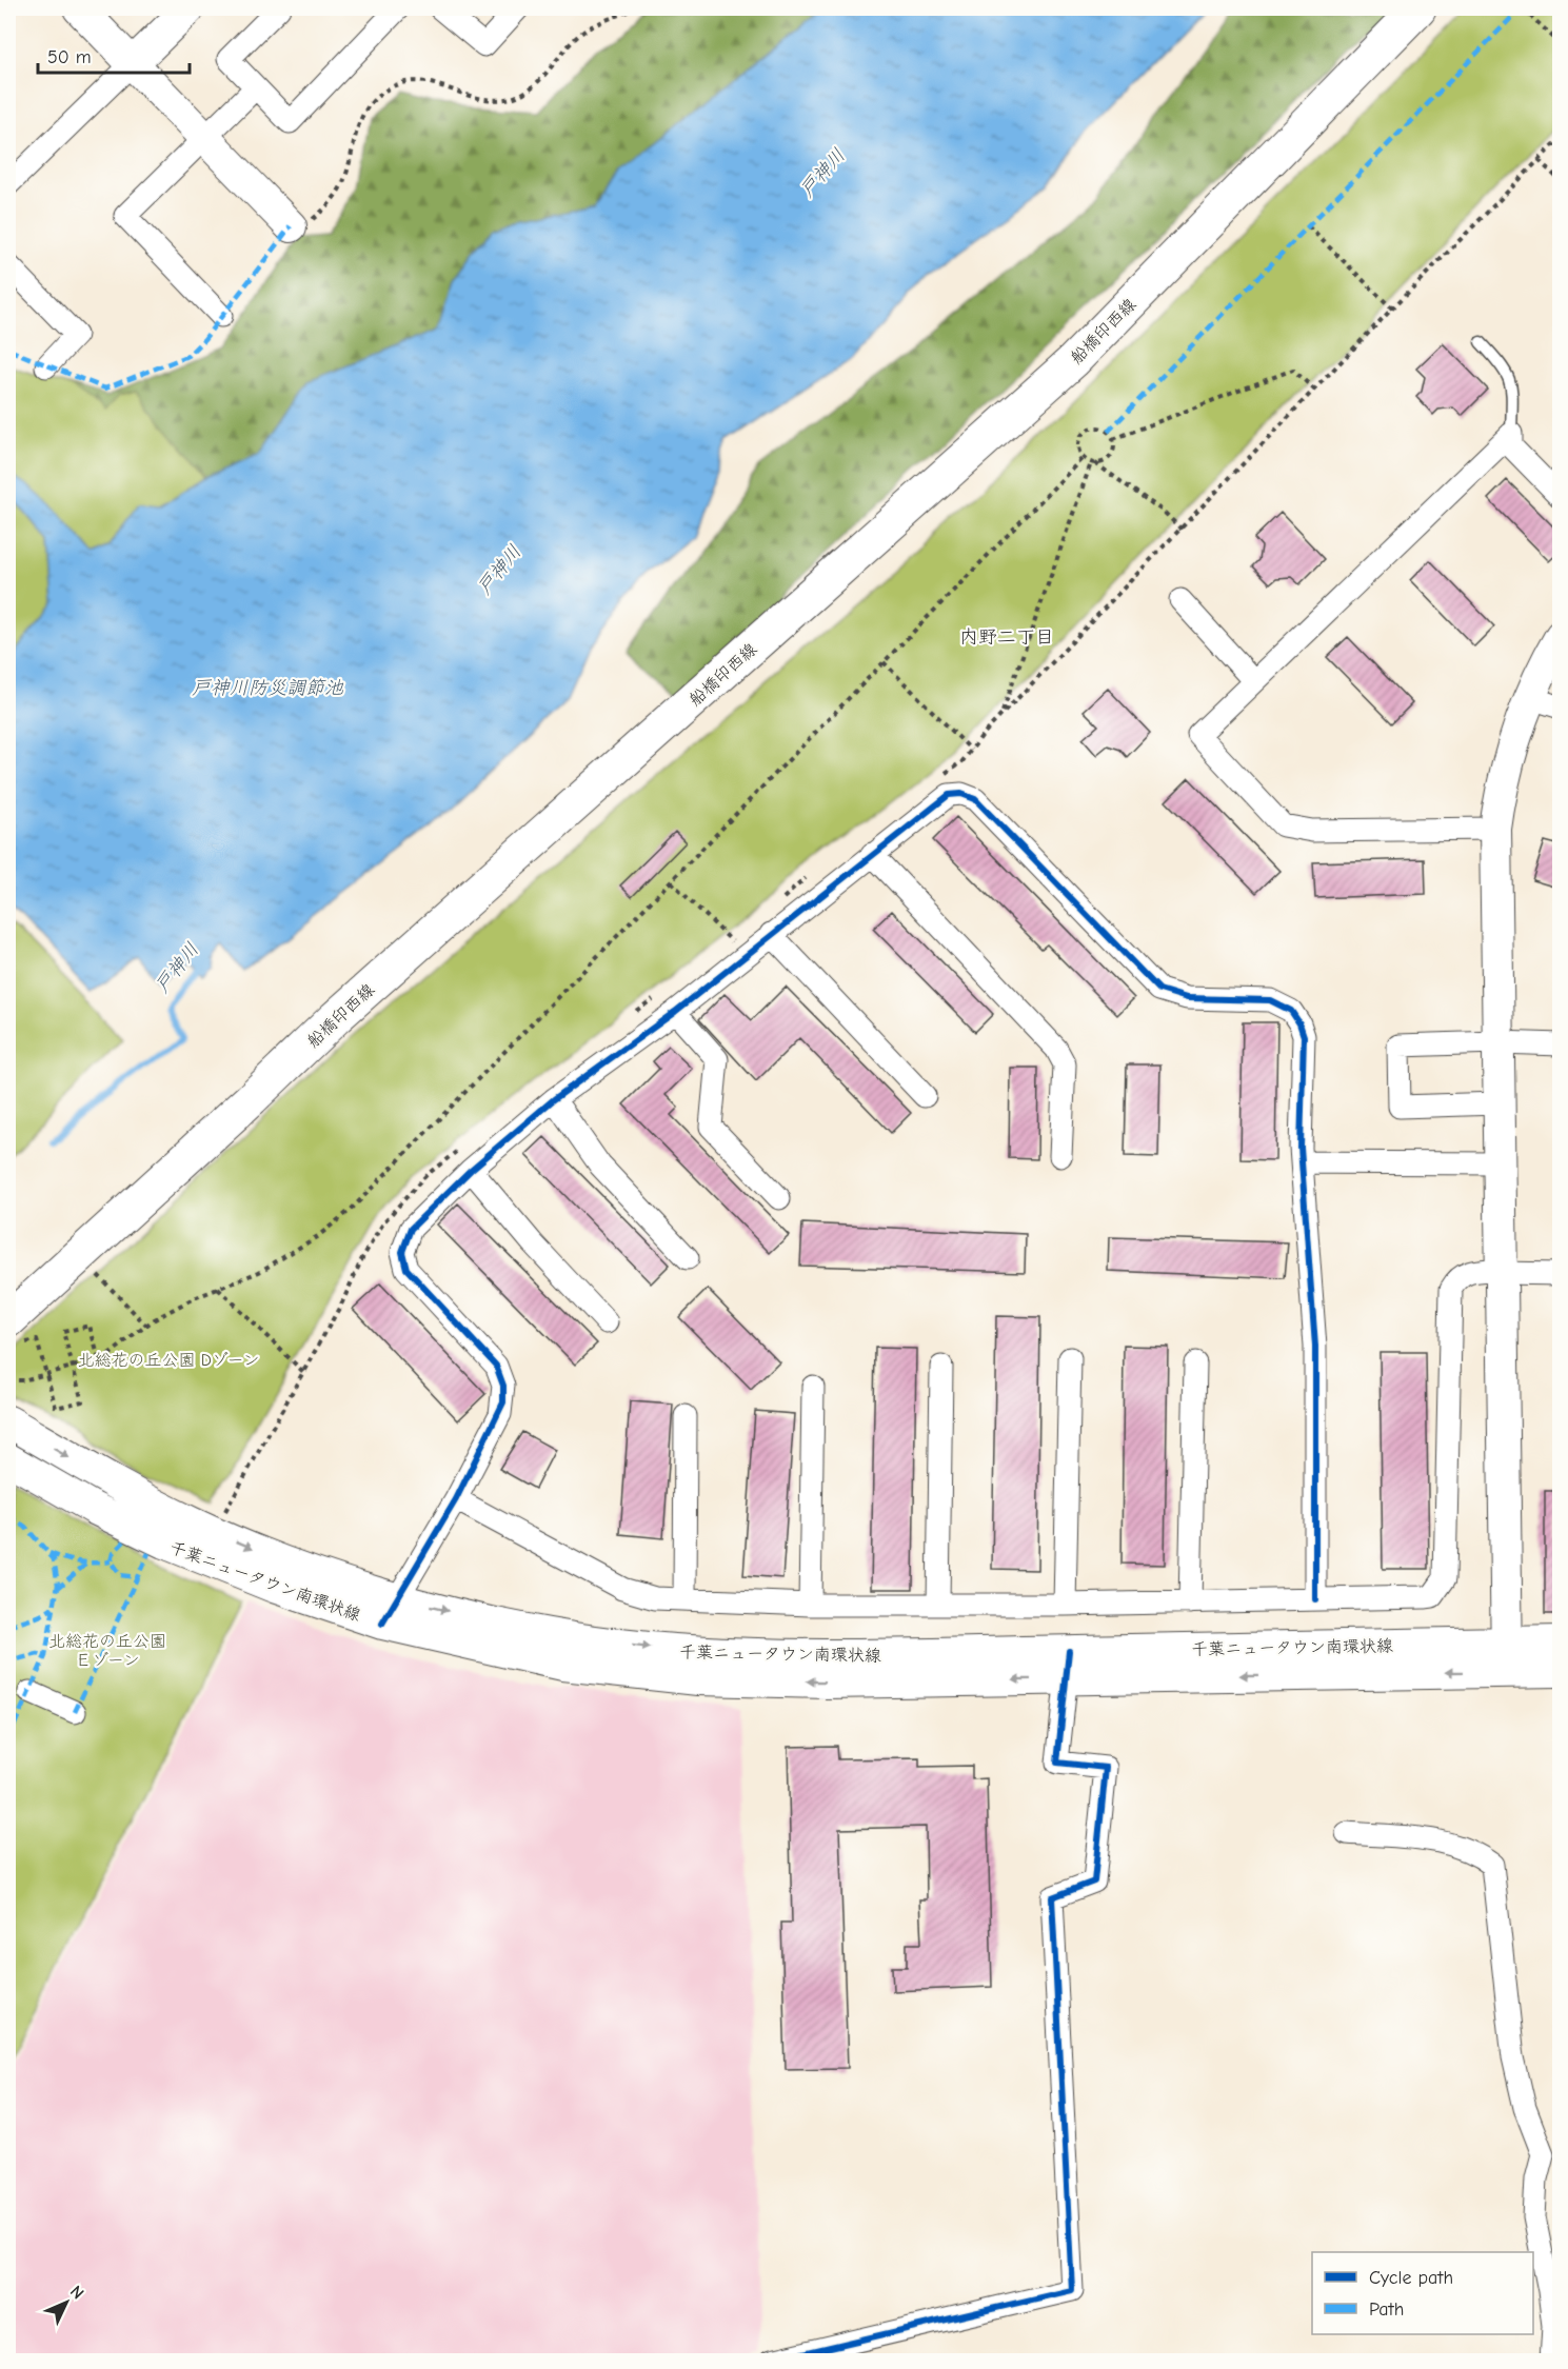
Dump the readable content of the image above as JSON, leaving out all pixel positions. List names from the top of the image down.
{
  "streets": {
    "main road": ["船橋印西線", "千葉ニュータウン南環状線"]
  },
  "districts": ["内野二丁目"],
  "water": ["戸神川", "戸神川防災調節池"],
  "parks": ["北総花の丘公園 Dゾーン", "北総花の丘公園 Ｅゾーン"],
  "legend": ["Cycle path", "Path"],
  "scale_bar": "50 m",
  "north": "top right"
}
